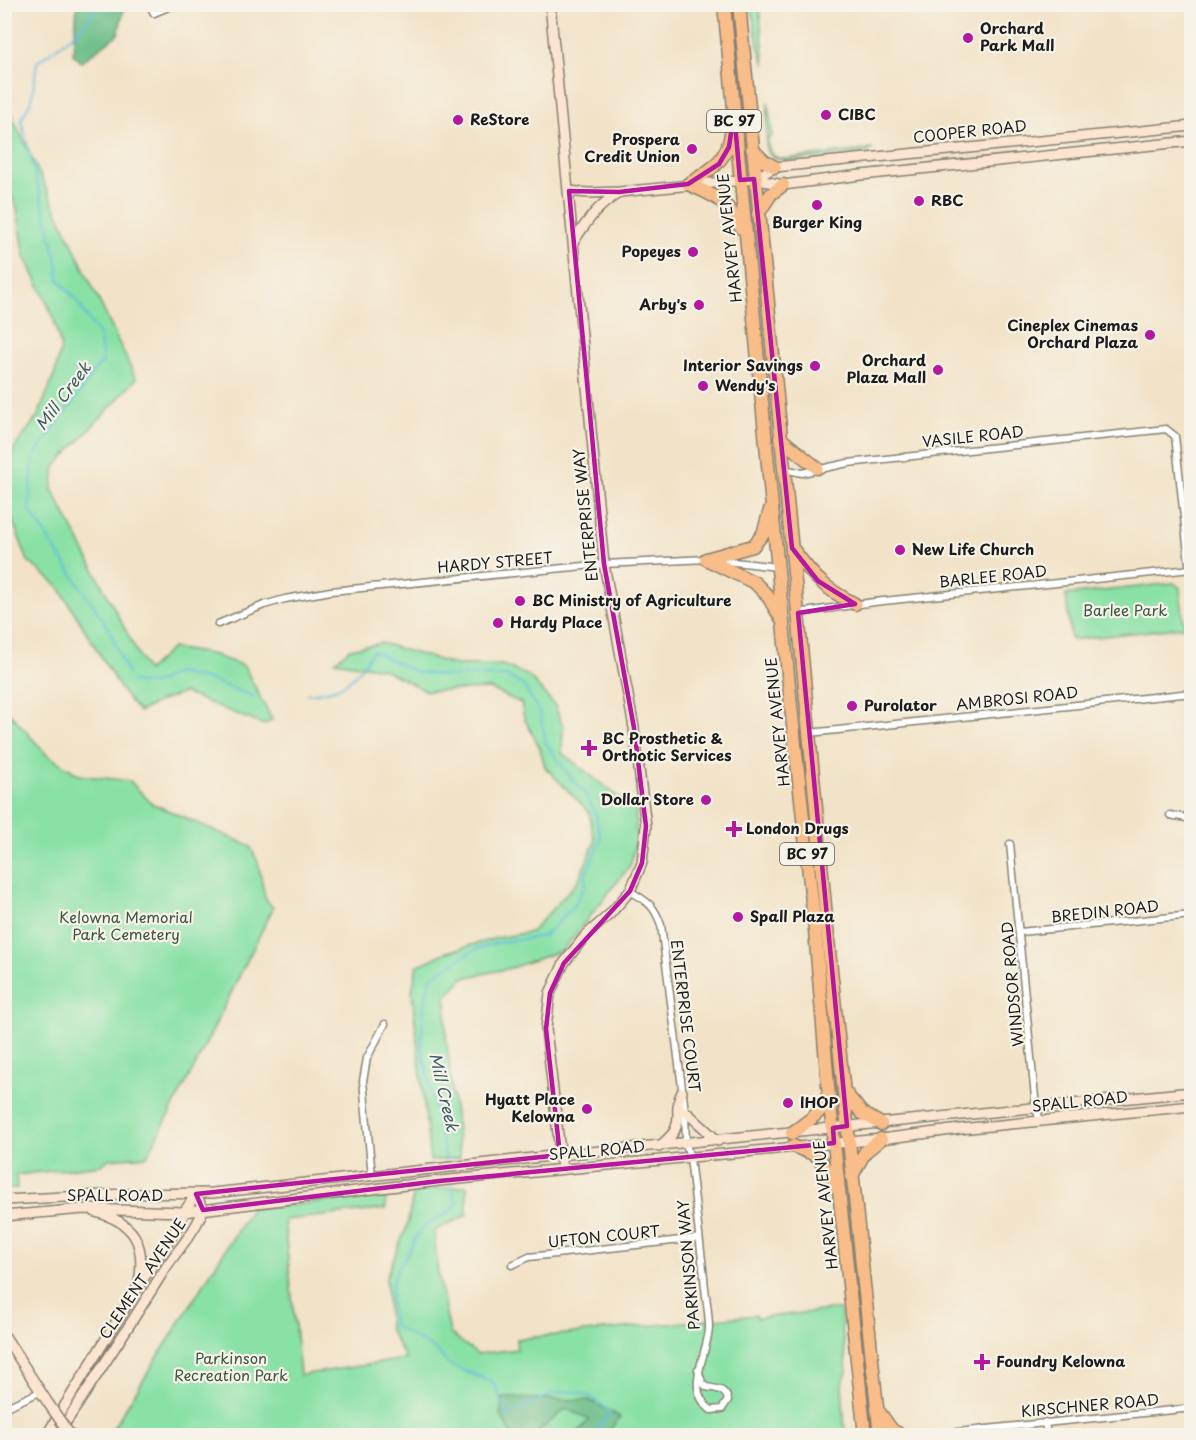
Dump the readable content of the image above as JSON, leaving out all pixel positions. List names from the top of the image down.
{
  "streets": {
    "highway": ["BC 97", "HARVEY AVENUE"],
    "main road": [
      "COOPER ROAD",
      "ENTERPRISE WAY",
      "SPALL ROAD",
      "CLEMENT AVENUE"
    ],
    "street": [
      "VASILE ROAD",
      "HARDY STREET",
      "BARLEE ROAD",
      "AMBROSI ROAD",
      "BREDIN ROAD",
      "WINDSOR ROAD",
      "ENTERPRISE COURT",
      "UFTON COURT",
      "PARKINSON WAY",
      "KIRSCHNER ROAD"
    ]
  },
  "crossings": [
    ["COOPER ROAD", "HARVEY AVENUE"],
    ["COOPER ROAD", "ENTERPRISE WAY"],
    ["HARVEY AVENUE", "VASILE ROAD"],
    ["HARVEY AVENUE", "HARDY STREET"],
    ["HARVEY AVENUE", "BARLEE ROAD"],
    ["HARVEY AVENUE", "AMBROSI ROAD"],
    ["HARVEY AVENUE", "SPALL ROAD"],
    ["VASILE ROAD", "BARLEE ROAD"],
    ["ENTERPRISE WAY", "HARDY STREET"],
    ["ENTERPRISE WAY", "ENTERPRISE COURT"],
    ["ENTERPRISE WAY", "SPALL ROAD"],
    ["BREDIN ROAD", "WINDSOR ROAD"],
    ["WINDSOR ROAD", "SPALL ROAD"],
    ["ENTERPRISE COURT", "SPALL ROAD"],
    ["ENTERPRISE COURT", "PARKINSON WAY"],
    ["SPALL ROAD", "PARKINSON WAY"],
    ["SPALL ROAD", "CLEMENT AVENUE"],
    ["UFTON COURT", "PARKINSON WAY"]
  ],
  "water": ["Mill Creek"],
  "parks": ["Barlee Park", "Kelowna Memorial Park Cemetery", "Parkinson Recreation Park"],
  "places": {
    "other": [
      "Orchard Park Mall",
      "CIBC",
      "ReStore",
      "Prospera Credit Union",
      "RBC",
      "Burger King",
      "Popeyes",
      "Arby's",
      "Cineplex Cinemas Orchard Plaza",
      "Interior Savings",
      "Orchard Plaza Mall",
      "Wendy's",
      "New Life Church",
      "BC Ministry of Agriculture",
      "Hardy Place",
      "Purolator",
      "Dollar Store",
      "Spall Plaza",
      "IHOP",
      "Hyatt Place Kelowna"
    ],
    "health": ["BC Prosthetic & Orthotic Services", "London Drugs", "Foundry Kelowna"]
  }
}
